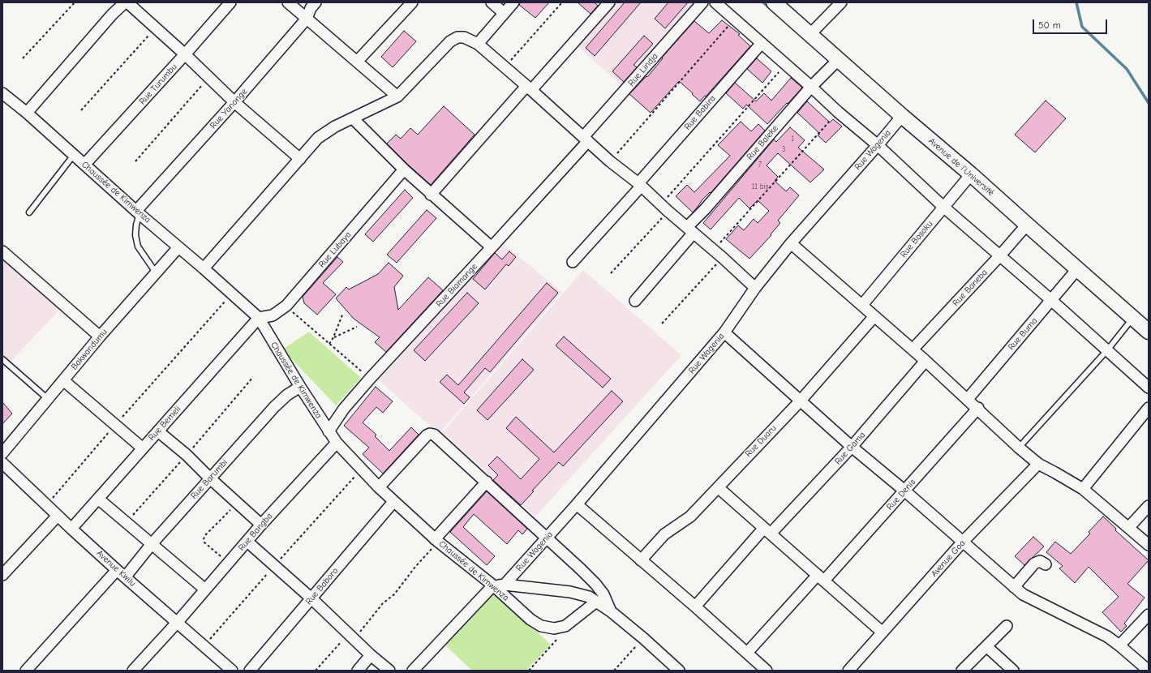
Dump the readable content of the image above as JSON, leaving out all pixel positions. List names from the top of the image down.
{
  "streets": {
    "main road": ["Avenue de l’Université"],
    "street": [
      "Rue Lindja",
      "Rue Turumbu",
      "Rue Yanonge",
      "Rue Babira",
      "Rue Baleke",
      "Rue Wagenia",
      "Chaussée de Kimwenza",
      "Rue Bosoku",
      "Rue Lubaya",
      "Rue Biamange",
      "Rue Baneba",
      "Rue Buma",
      "Bakwandumu",
      "Rue Bemeli",
      "Rue Duaru",
      "Rue Gama",
      "Rue Barumbi",
      "Rue Denis",
      "Rue Bangba",
      "Avenue Goa",
      "Avenue Kwilu",
      "Rue Baboro"
    ]
  },
  "crossings": [
    ["Rue Lindja", "Rue Biamange"],
    ["Rue Turumbu", "Chaussée de Kimwenza"],
    ["Rue Yanonge", "Chaussée de Kimwenza"],
    ["Rue Baleke", "Avenue de l’Université"],
    ["Rue Wagenia", "Avenue de l’Université"],
    ["Avenue de l’Université", "Rue Bosoku"],
    ["Avenue de l’Université", "Rue Baneba"],
    ["Avenue de l’Université", "Rue Buma"],
    ["Chaussée de Kimwenza", "Rue Lubaya"],
    ["Chaussée de Kimwenza", "Rue Biamange"],
    ["Chaussée de Kimwenza", "Bakwandumu"],
    ["Chaussée de Kimwenza", "Rue Bemeli"],
    ["Chaussée de Kimwenza", "Rue Barumbi"],
    ["Chaussée de Kimwenza", "Rue Bangba"],
    ["Chaussée de Kimwenza", "Rue Baboro"],
    ["Rue Lubaya", "Rue Bemeli"],
    ["Rue Bemeli", "Avenue Kwilu"],
    ["Rue Barumbi", "Avenue Kwilu"],
    ["Rue Bangba", "Avenue Kwilu"]
  ],
  "house_numbers": [
    "1",
    "3",
    "7",
    "11 bis"
  ],
  "scale_bar": "50 m"
}
